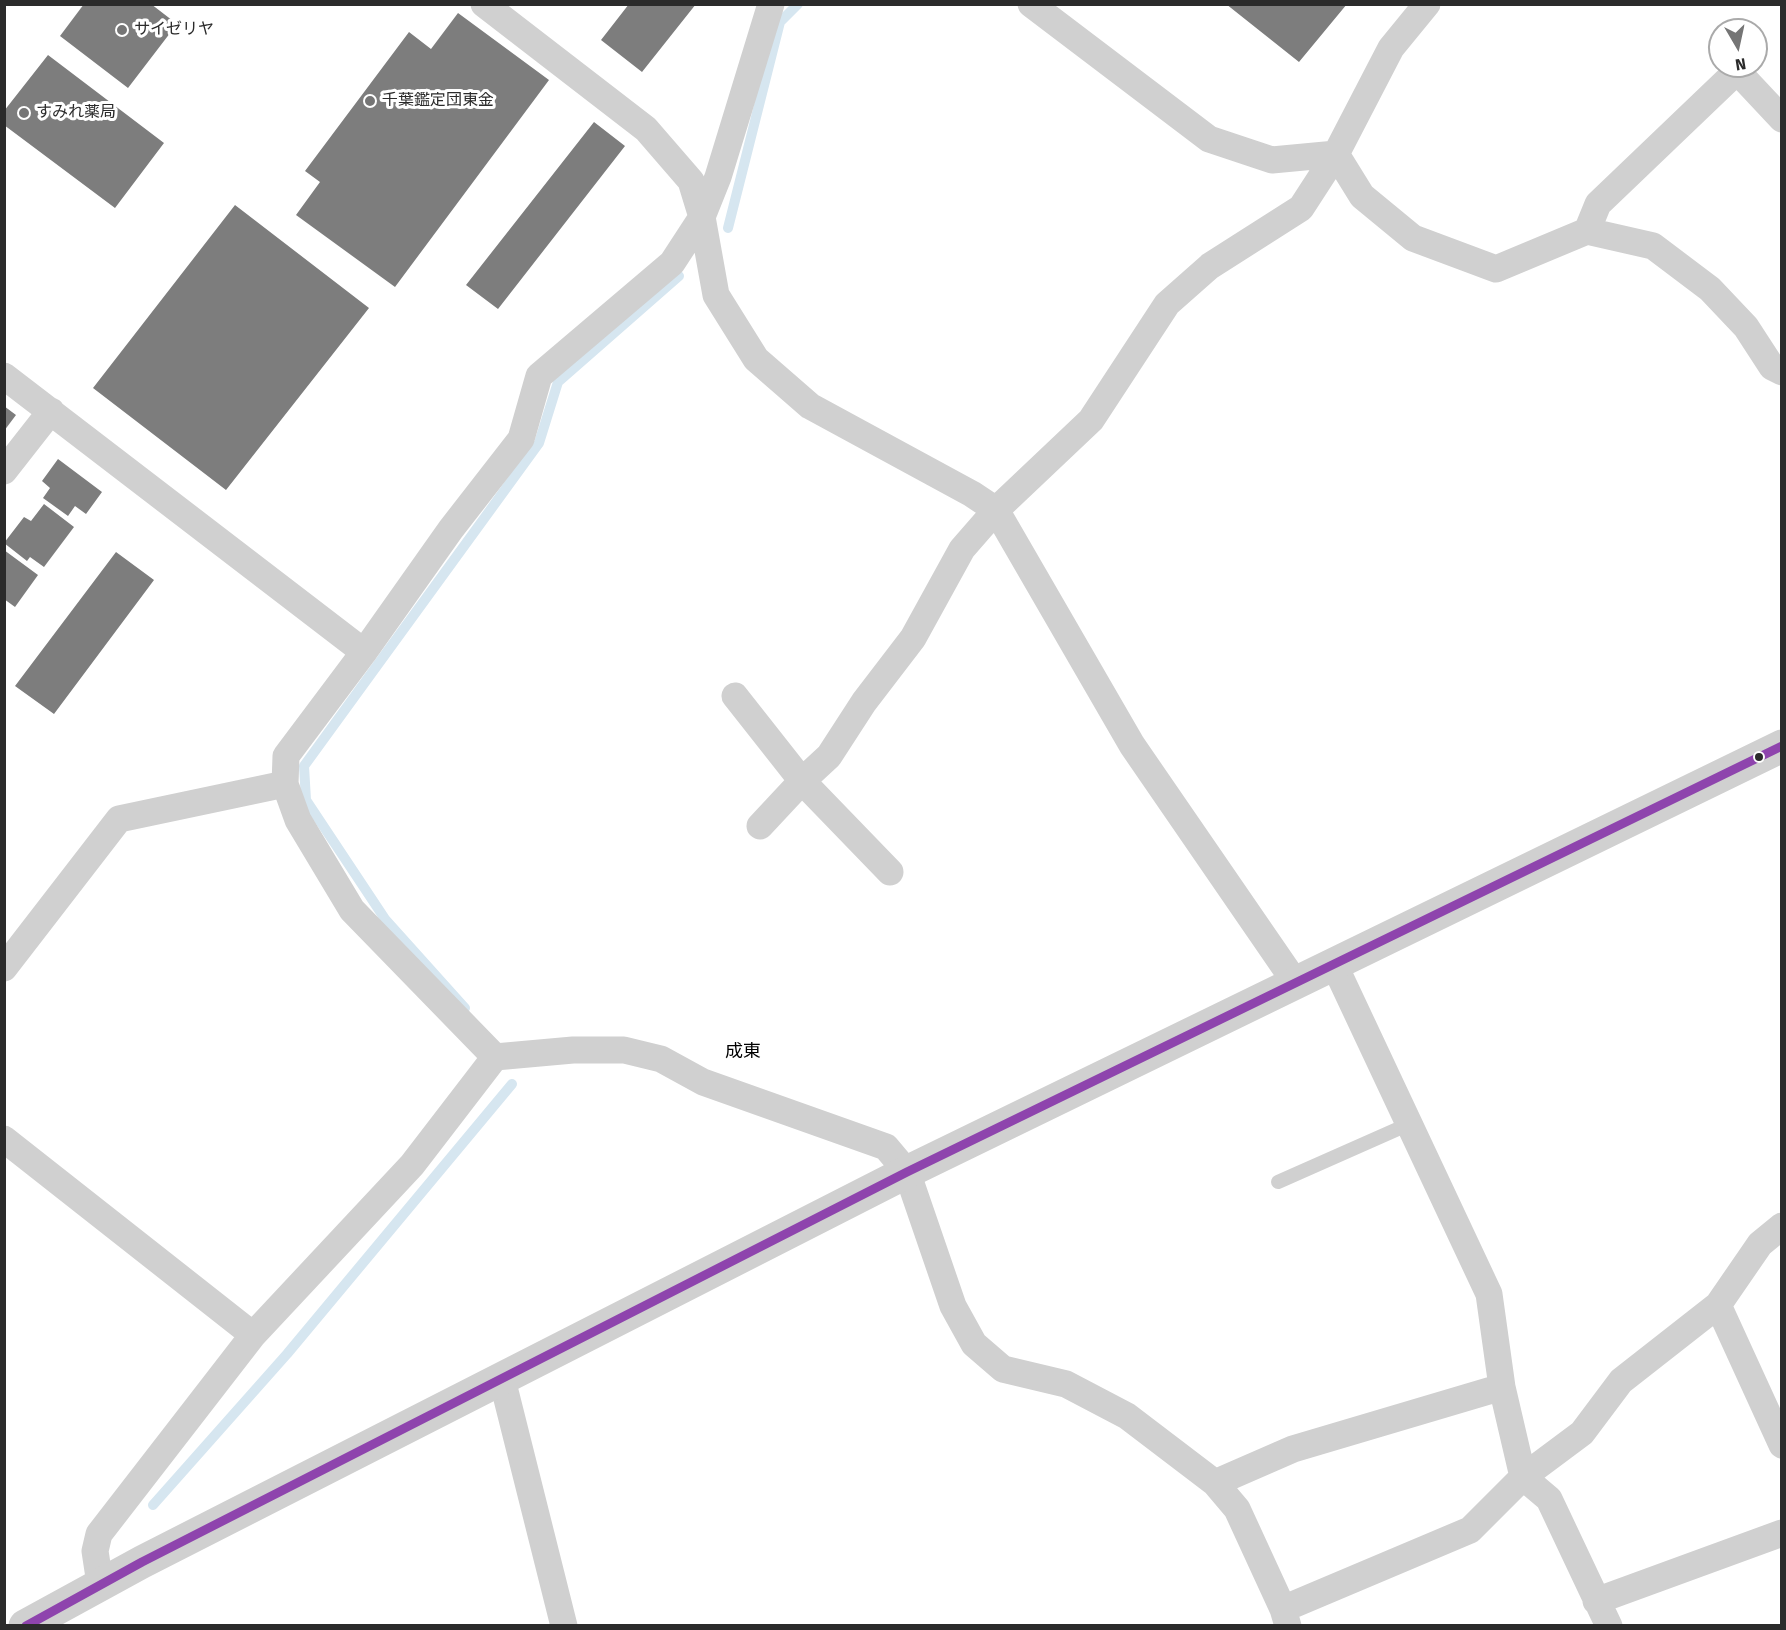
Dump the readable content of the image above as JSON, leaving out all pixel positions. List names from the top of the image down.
{
  "districts": ["成東"],
  "places": ["サイゼリヤ", "千葉鑑定団東金", "すみれ薬局"],
  "north": "bottom"
}
